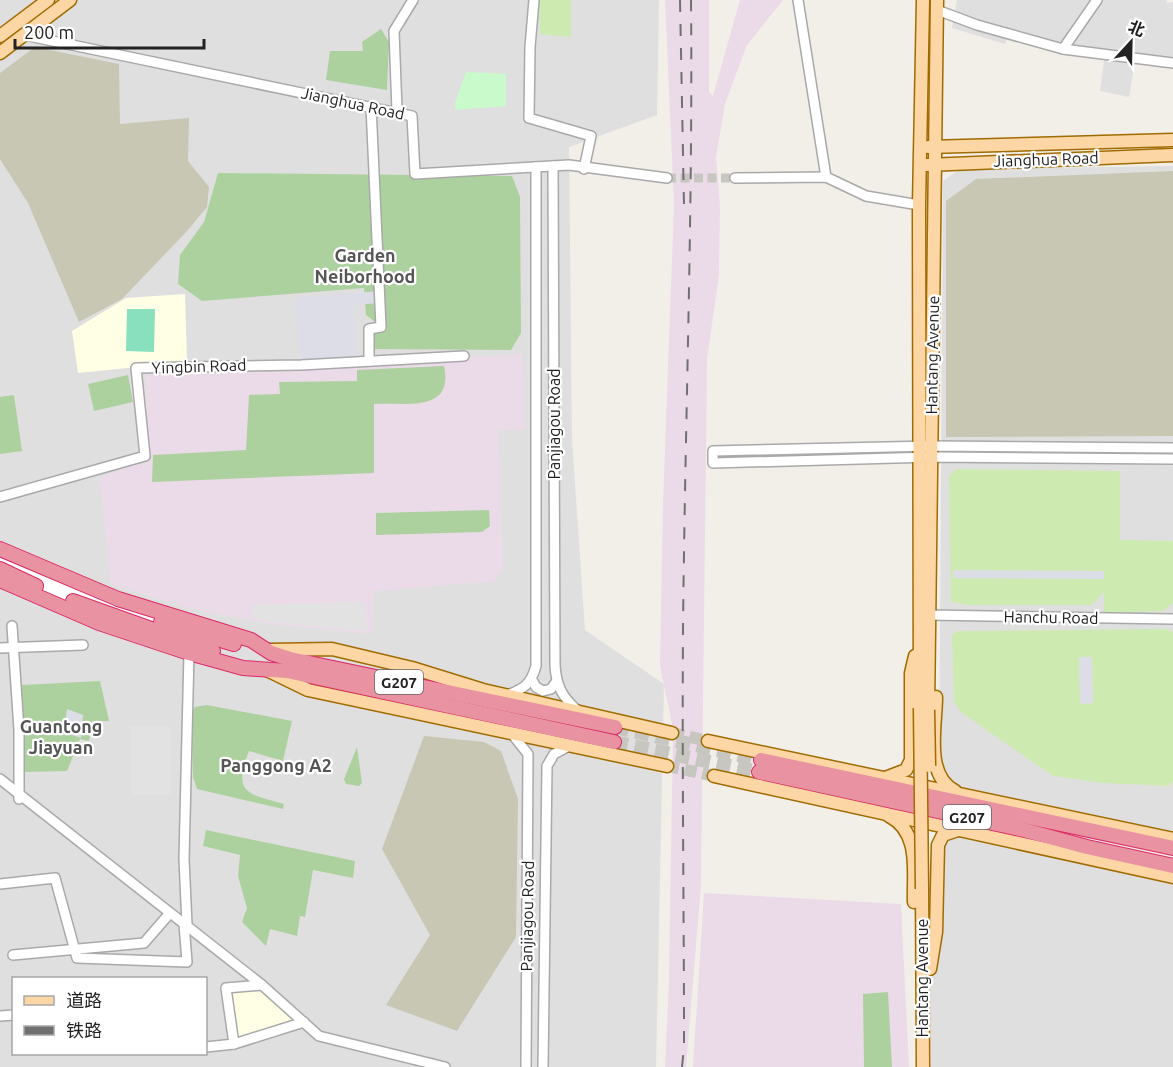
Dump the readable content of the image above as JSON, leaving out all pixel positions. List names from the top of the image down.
{
  "streets": {
    "highway": ["G207"],
    "main road": ["Jianghua Road", "Hantang Avenue"],
    "street": ["Yingbin Road", "Panjiagou Road", "Hanchu Road"]
  },
  "crossings": [
    ["Jianghua Road", "Hantang Avenue"],
    ["Jianghua Road", "Panjiagou Road"],
    ["Hantang Avenue", "Hanchu Road"]
  ],
  "districts": ["Garden Neiborhood", "Guantong Jiayuan", "Panggong A2"],
  "legend": ["道路", "铁路"],
  "scale_bar": "200 m",
  "north": "top"
}
